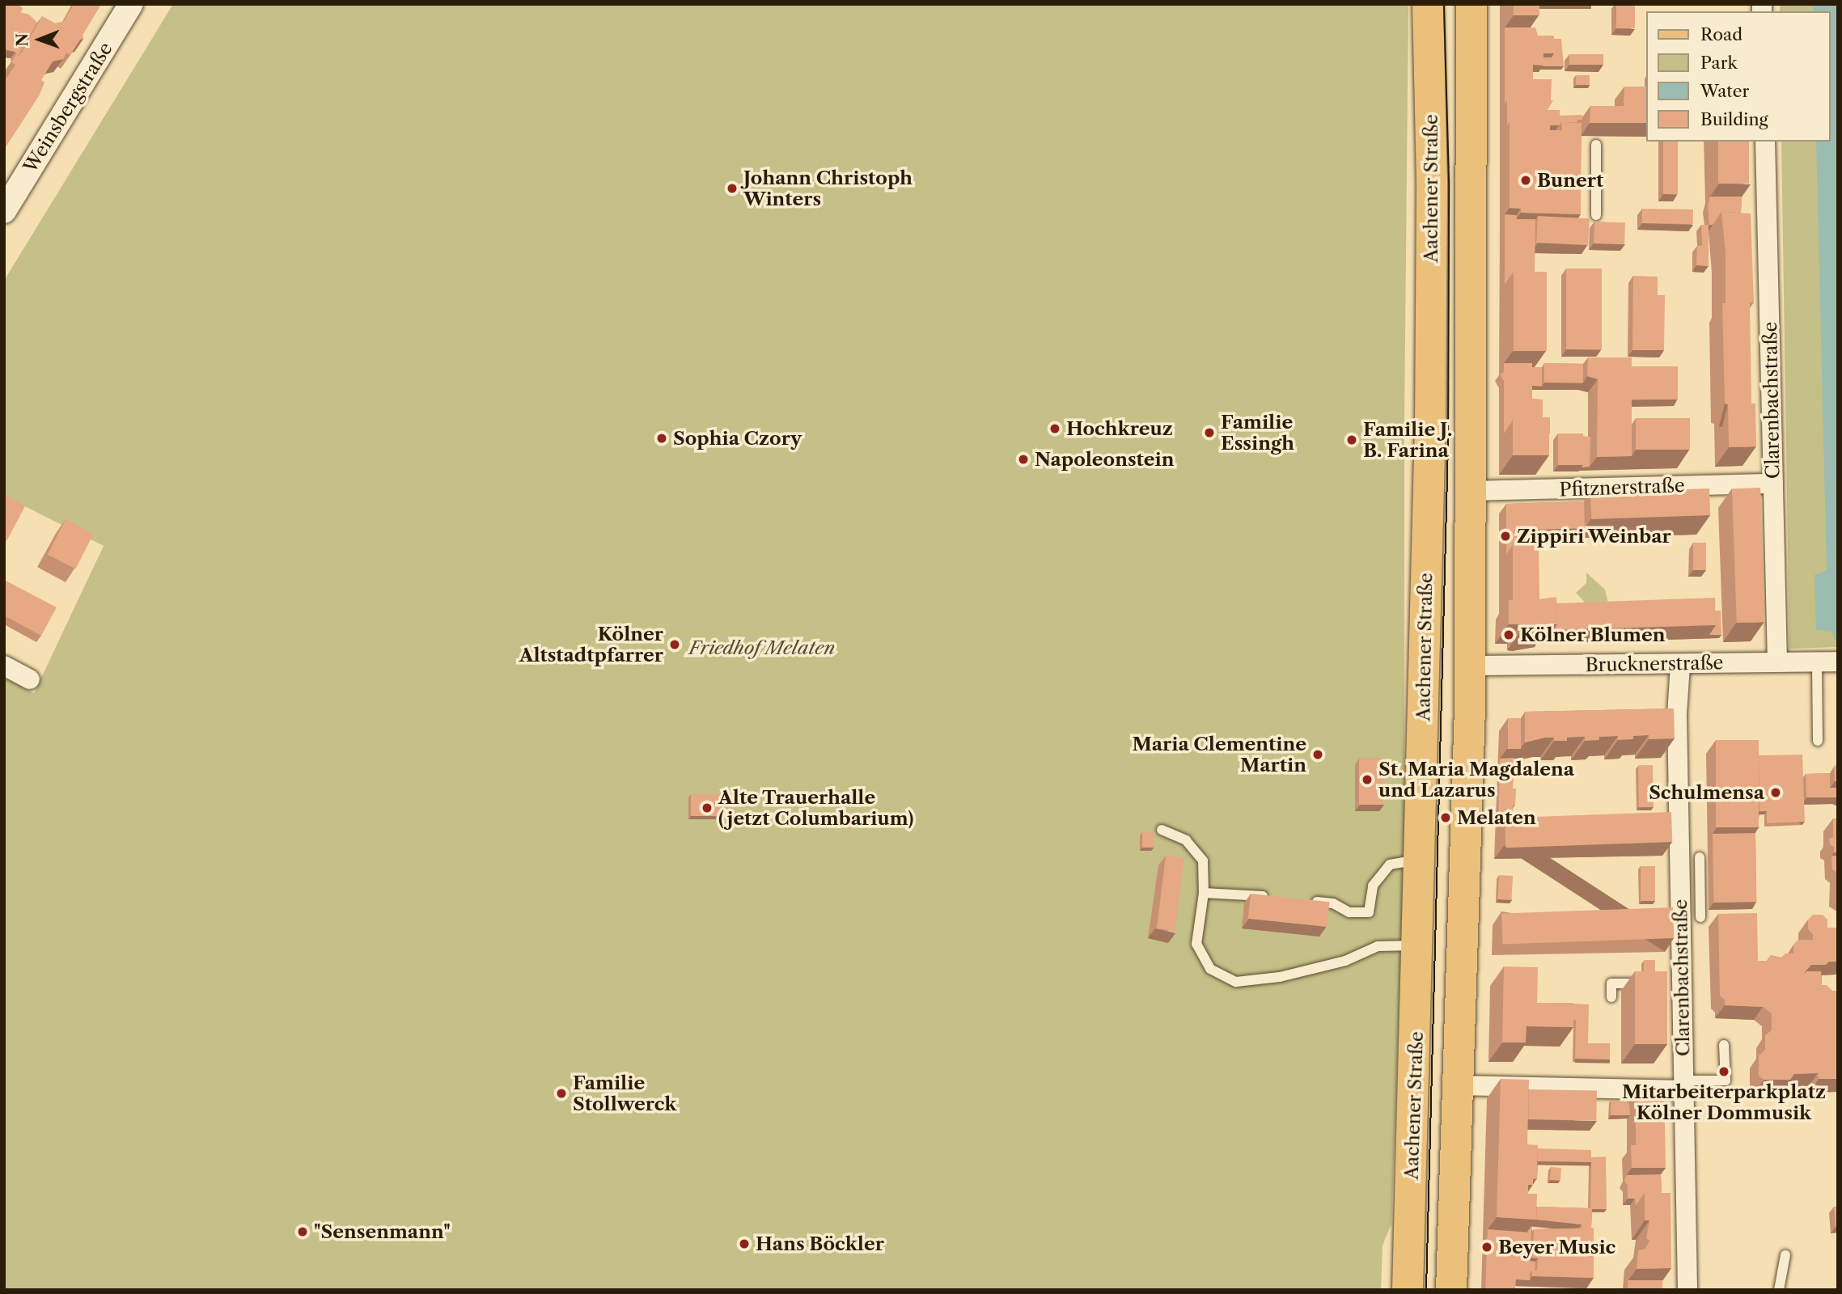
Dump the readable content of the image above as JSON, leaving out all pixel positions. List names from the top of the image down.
{
  "streets": {
    "main road": ["Aachener Straße"],
    "street": [
      "Weinsbergstraße",
      "Clarenbachstraße",
      "Pfitznerstraße",
      "Brucknerstraße"
    ]
  },
  "crossings": [
    ["Clarenbachstraße", "Pfitznerstraße"],
    ["Clarenbachstraße", "Brucknerstraße"]
  ],
  "parks": ["Friedhof Melaten"],
  "places": [
    "Bunert",
    "Johann Christoph Winters",
    "Hochkreuz",
    "Familie Essingh",
    "Sophia Czory",
    "Familie J. B. Farina",
    "Napoleonstein",
    "Zippiri Weinbar",
    "Kölner Blumen",
    "Kölner Altstadtpfarrer",
    "Maria Clementine Martin",
    "St. Maria Magdalena und Lazarus",
    "Schulmensa",
    "Alte Trauerhalle (jetzt Columbarium)",
    "Melaten",
    "Mitarbeiterparkplatz Kölner Dommusik",
    "Familie Stollwerck",
    "\"Sensenmann\"",
    "Hans Böckler",
    "Beyer Music"
  ],
  "legend": [
    "Road",
    "Park",
    "Water",
    "Building"
  ],
  "north": "left"
}
